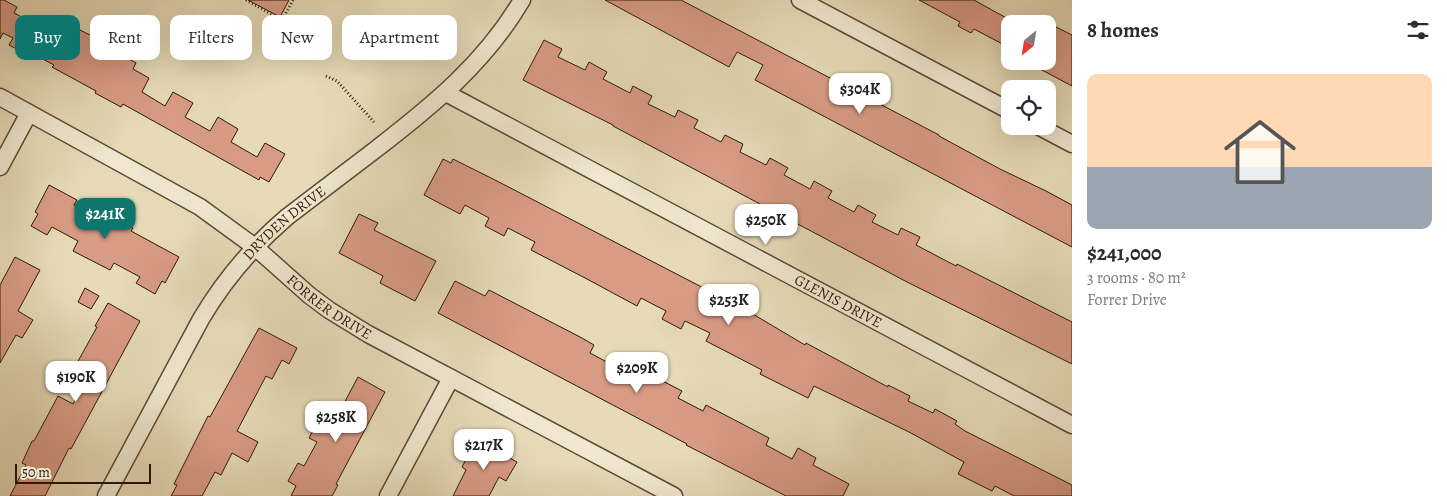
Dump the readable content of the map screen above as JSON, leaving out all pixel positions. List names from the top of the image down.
{
  "streets": {
    "street": ["DRYDEN DRIVE", "GLENIS DRIVE", "FORRER DRIVE"]
  },
  "crossings": [
    ["DRYDEN DRIVE", "GLENIS DRIVE"],
    ["DRYDEN DRIVE", "FORRER DRIVE"]
  ],
  "scale_bar": "50 m",
  "north": "bottom left",
  "page": {
    "heading": "8 homes",
    "chip": [
      "Buy",
      "Rent",
      "Filters",
      "New",
      "Apartment"
    ],
    "list": [
      {
        "name": "$241,000",
        "note": "3 rooms · 80 m² · Forrer Drive"
      }
    ],
    "price": [
      "$304K",
      "$241K",
      "$250K",
      "$253K",
      "$209K",
      "$190K",
      "$258K",
      "$217K"
    ],
    "scale": "50 m"
  }
}
